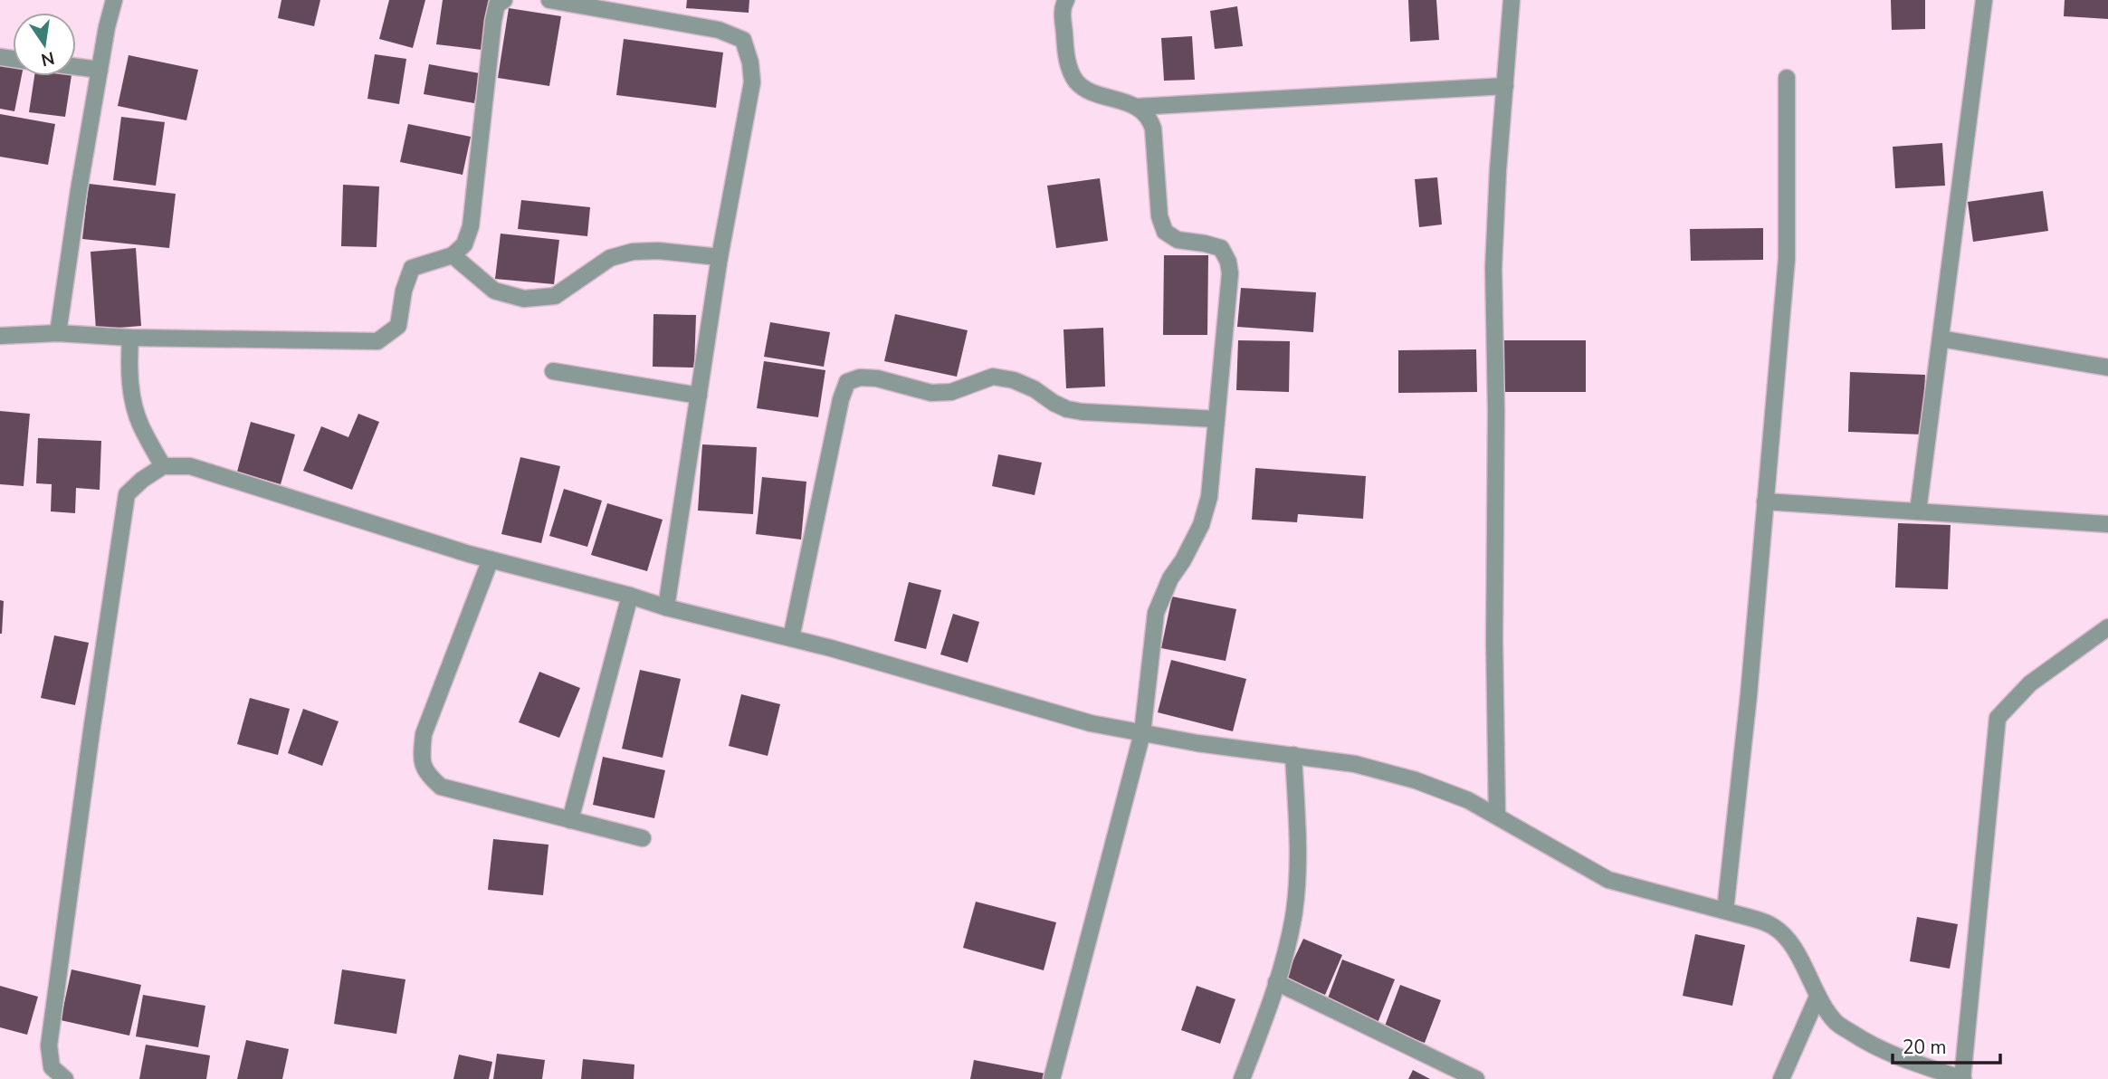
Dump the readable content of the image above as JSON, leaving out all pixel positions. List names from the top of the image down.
{
  "scale_bar": "20 m",
  "north": "bottom"
}
